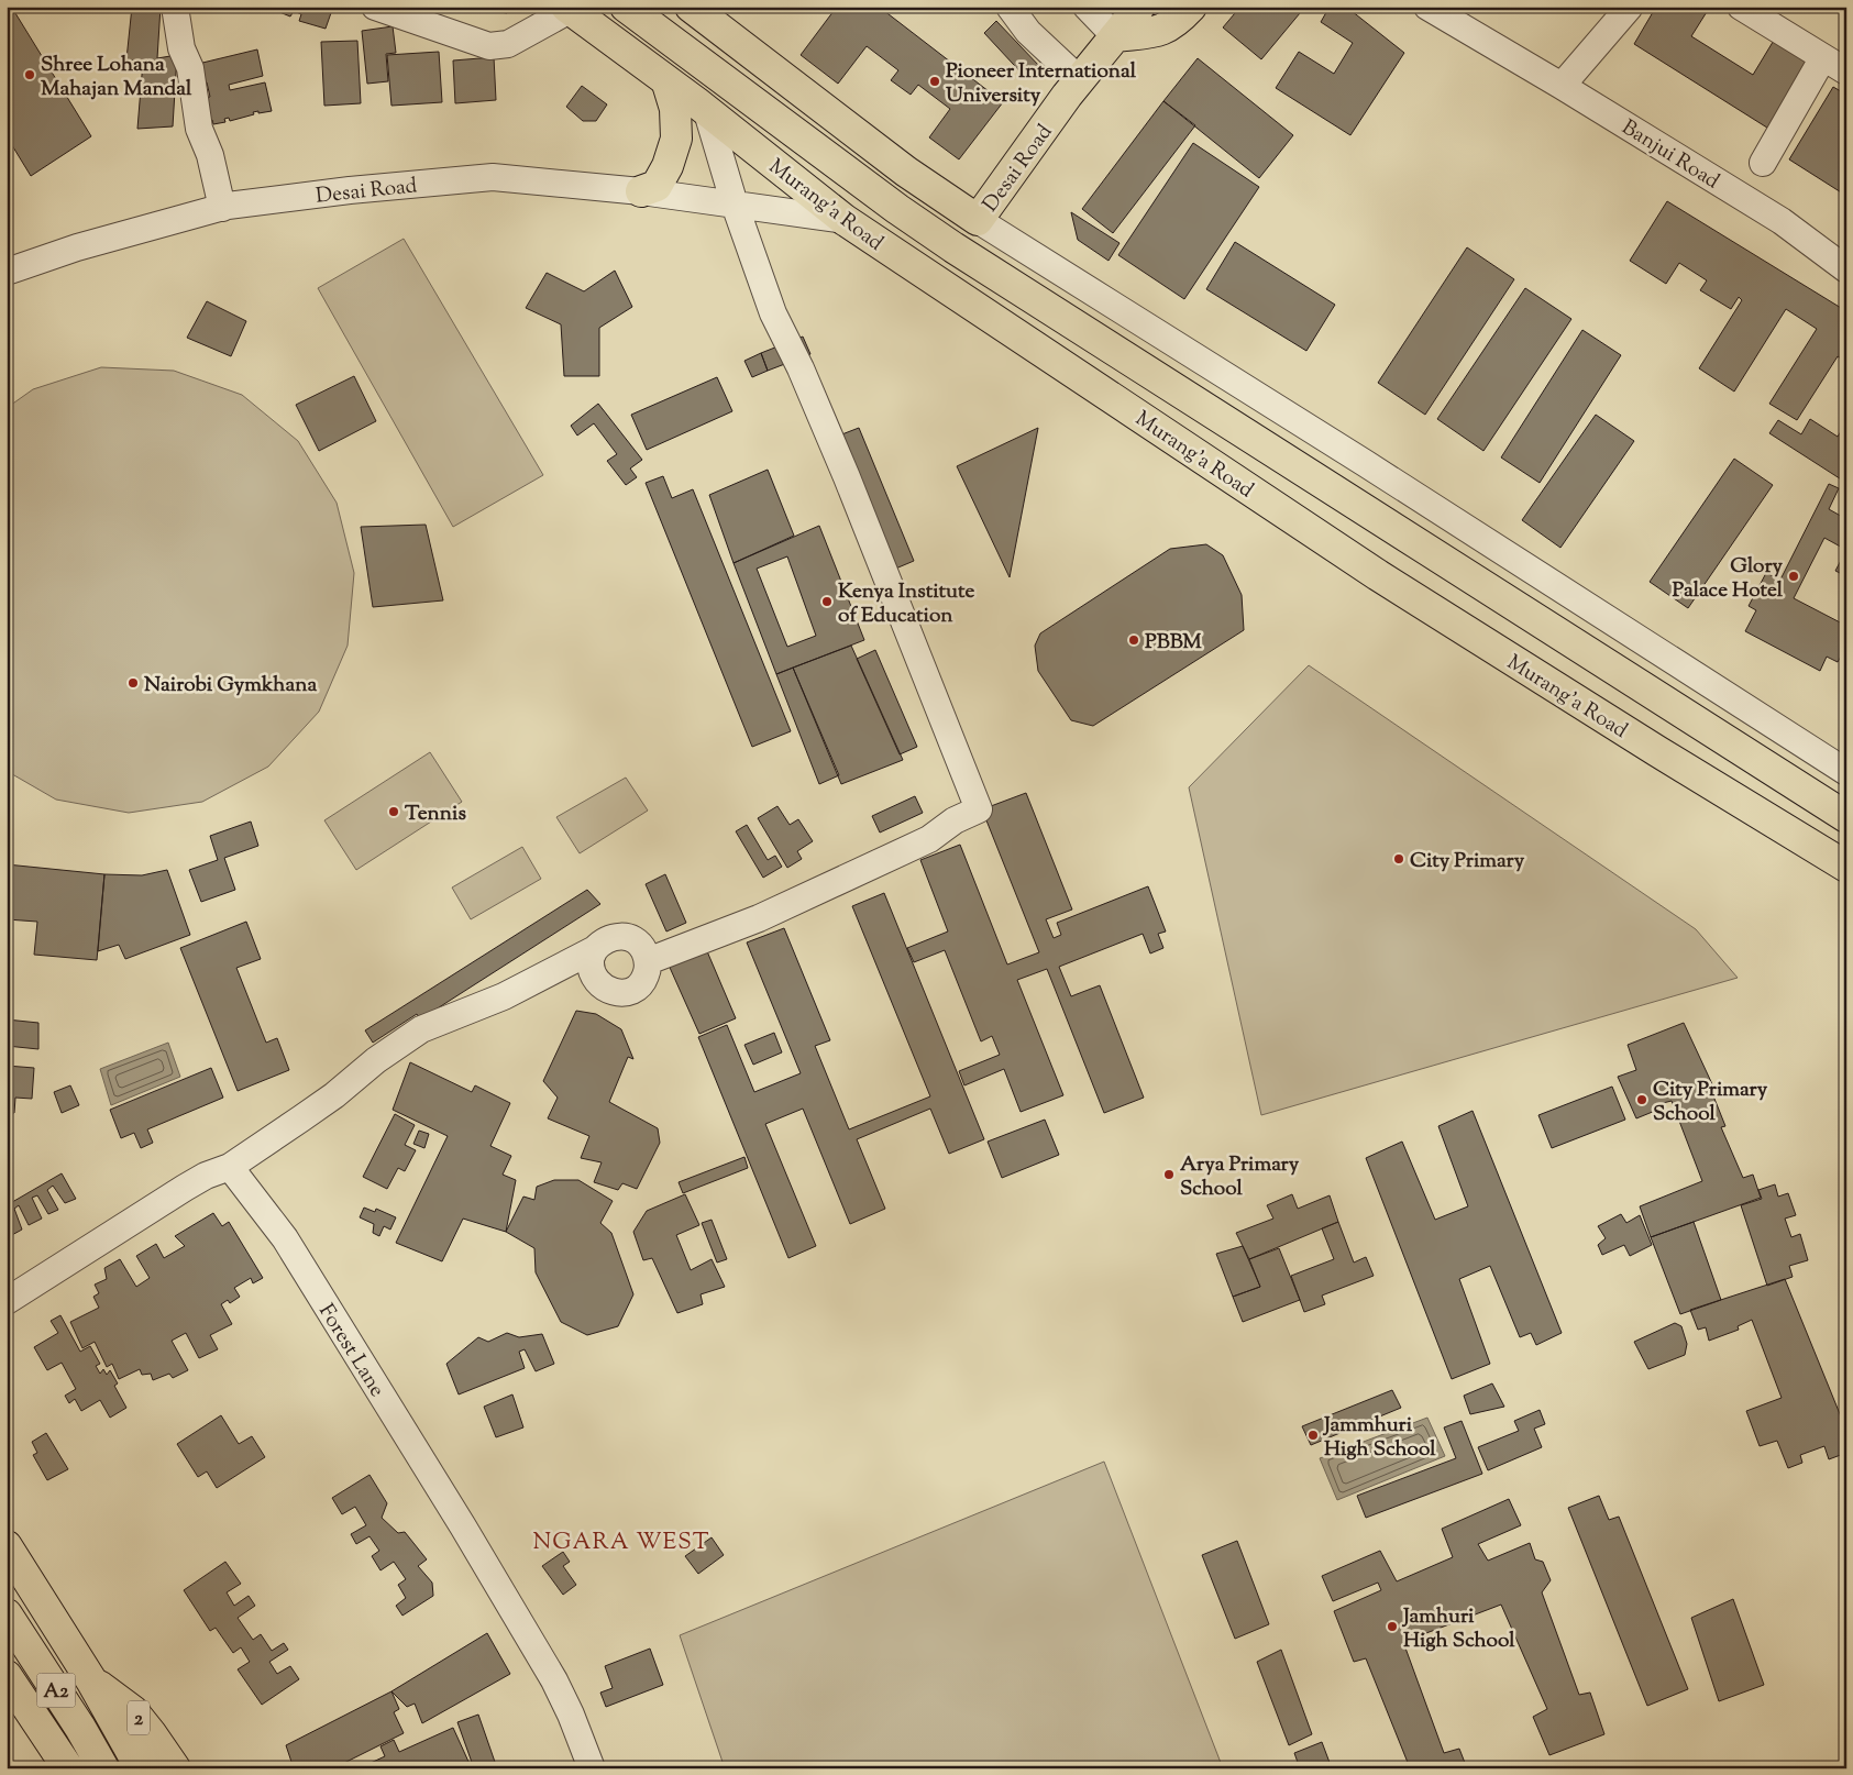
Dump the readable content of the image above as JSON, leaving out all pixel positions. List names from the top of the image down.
{
  "streets": {
    "main road": [
      "Desai Road",
      "Murang'a Road",
      "A2",
      "2"
    ],
    "street": ["Banjui Road", "Forest Lane"]
  },
  "crossings": [
    ["Desai Road", "Murang'a Road"],
    ["A2", "2"]
  ],
  "districts": ["NGARA WEST"],
  "places": [
    "Shree Lohana Mahajan Mandal",
    "Pioneer International University",
    "Glory Palace Hotel",
    "Kenya Institute of Education",
    "PBBM",
    "Nairobi Gymkhana",
    "Tennis",
    "City Primary",
    "City Primary School",
    "Arya Primary School",
    "Jammhuri High School",
    "Jamhuri High School"
  ]
}
